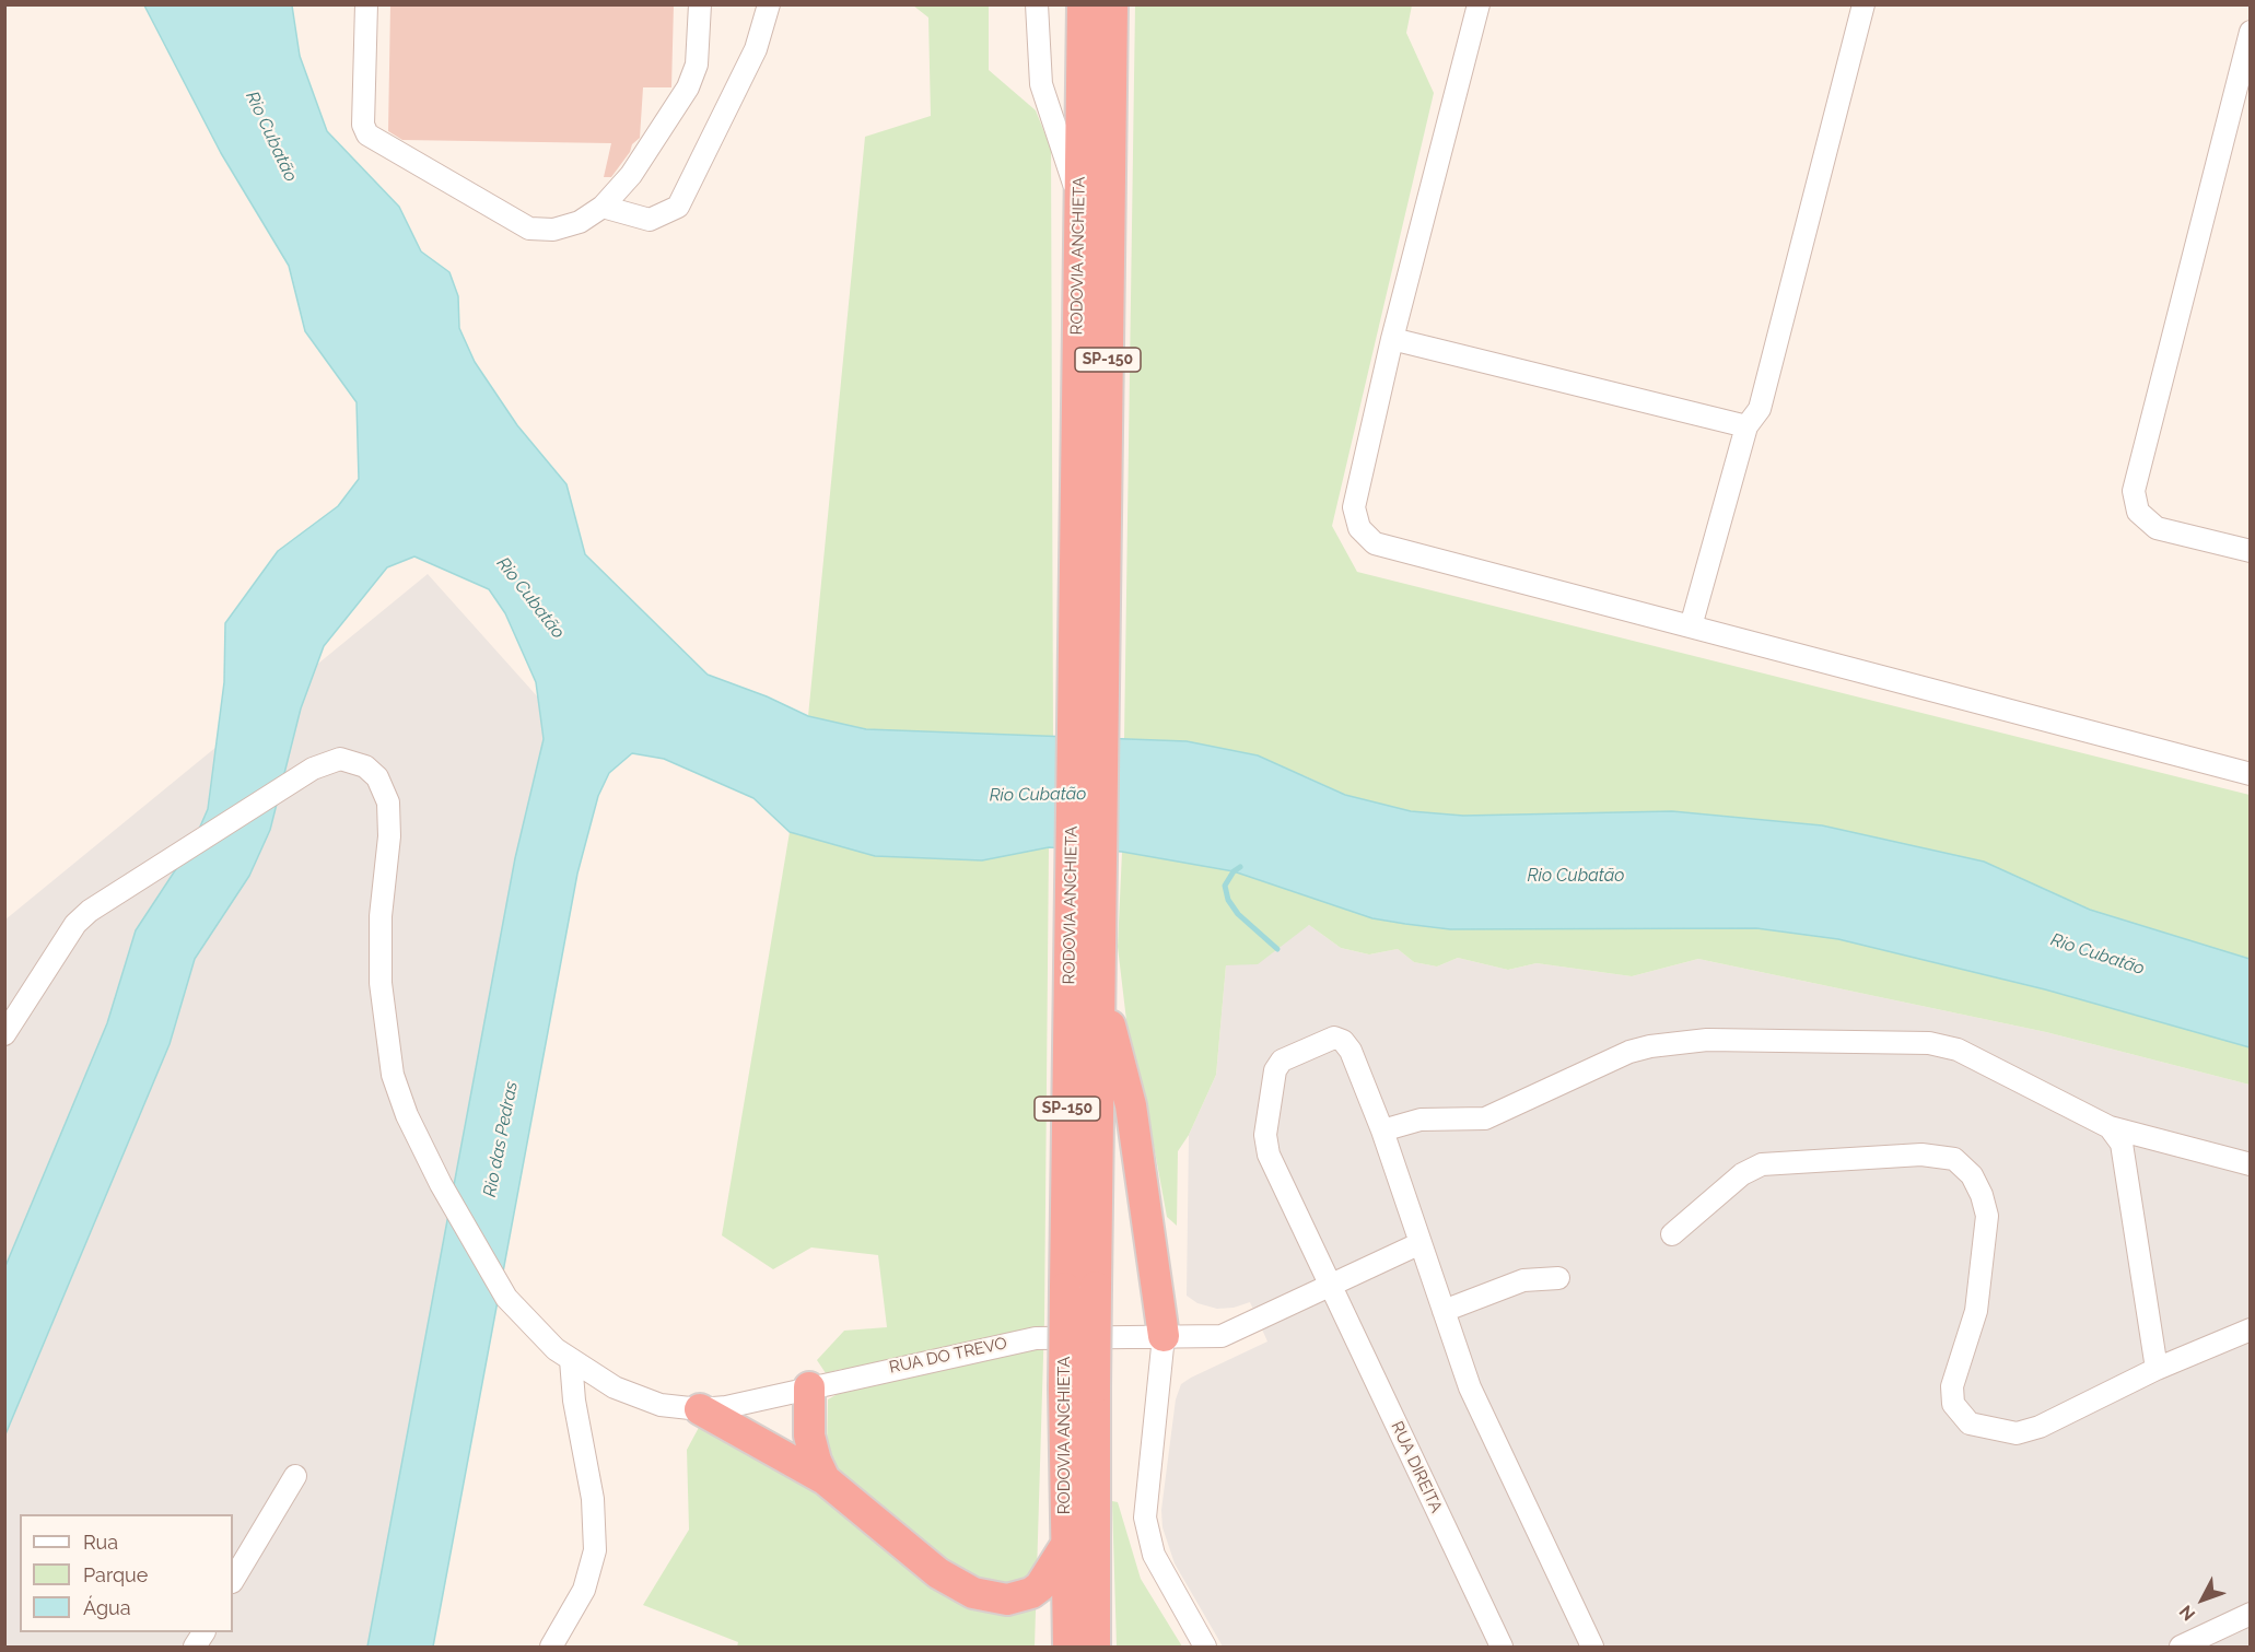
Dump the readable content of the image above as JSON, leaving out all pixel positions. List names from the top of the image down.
{
  "streets": {
    "highway": ["RODOVIA ANCHIETA", "SP-150"],
    "street": ["RUA DO TREVO", "RUA DIREITA"]
  },
  "crossings": [
    ["RUA DO TREVO", "RUA DIREITA"]
  ],
  "water": ["Rio Cubatão", "Rio das Pedras"],
  "legend": ["Rua", "Parque", "Água"],
  "north": "bottom left"
}
